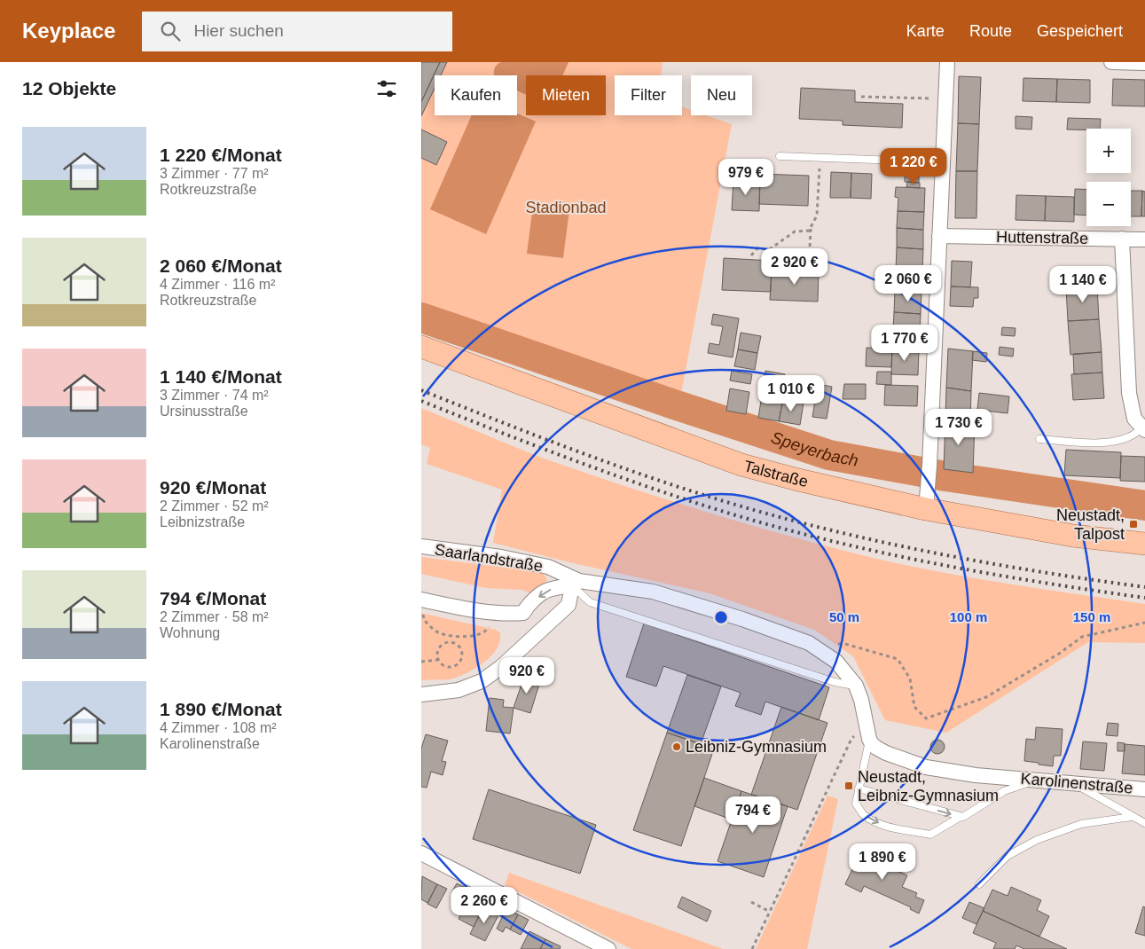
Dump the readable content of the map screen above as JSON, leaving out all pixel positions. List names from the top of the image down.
{
  "streets": {
    "main road": ["Talstraße"],
    "street": ["Huttenstraße", "Saarlandstraße", "Karolinenstraße"]
  },
  "water": ["Speyerbach"],
  "parks": ["Stadionbad"],
  "places": {
    "transit": ["Neustadt, Talpost", "Neustadt, Leibniz-Gymnasium"],
    "other": ["Leibniz-Gymnasium"]
  },
  "page": {
    "header": "Keyplace",
    "search": "Hier suchen",
    "nav": ["Karte", "Route", "Gespeichert"],
    "heading": "12 Objekte",
    "chip": [
      "Kaufen",
      "Mieten",
      "Filter",
      "Neu"
    ],
    "list": [
      {
        "name": "1 220 €/Monat",
        "note": "3 Zimmer · 77 m² · Rotkreuzstraße"
      },
      {
        "name": "2 060 €/Monat",
        "note": "4 Zimmer · 116 m² · Rotkreuzstraße"
      },
      {
        "name": "1 140 €/Monat",
        "note": "3 Zimmer · 74 m² · Ursinusstraße"
      },
      {
        "name": "920 €/Monat",
        "note": "2 Zimmer · 52 m² · Leibnizstraße"
      },
      {
        "name": "794 €/Monat",
        "note": "2 Zimmer · 58 m² · Wohnung"
      },
      {
        "name": "1 890 €/Monat",
        "note": "4 Zimmer · 108 m² · Karolinenstraße"
      }
    ],
    "map_buttons": ["+", "−"],
    "price": [
      "1 220 €",
      "979 €",
      "2 920 €",
      "2 060 €",
      "1 140 €",
      "1 770 €",
      "1 010 €",
      "1 730 €",
      "920 €",
      "794 €",
      "1 890 €",
      "2 260 €"
    ]
  },
  "rings": ["50 m", "100 m", "150 m"]
}
